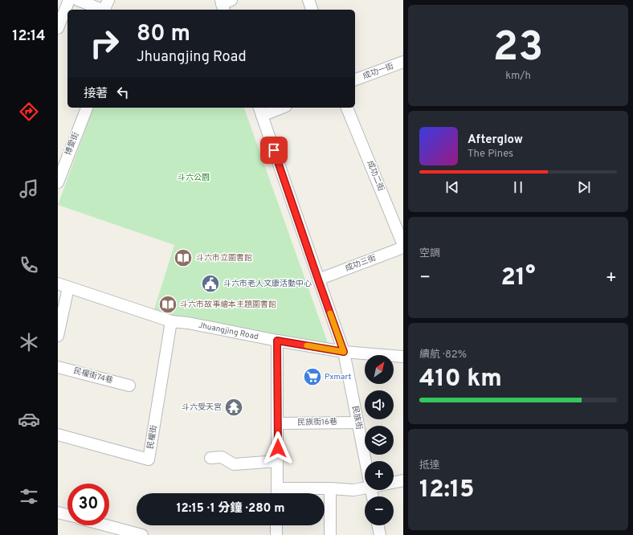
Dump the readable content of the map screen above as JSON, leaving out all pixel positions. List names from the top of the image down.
{
  "streets": {
    "street": [
      "成功一街",
      "博愛街",
      "成功二街",
      "成功三街",
      "Jhuangjing Road",
      "民權街74巷",
      "民族街",
      "民族街16巷",
      "民權街"
    ]
  },
  "crossings": [
    ["成功二街", "成功三街"],
    ["成功三街", "民族街"],
    ["Jhuangjing Road", "民族街"],
    ["Jhuangjing Road", "民權街"],
    ["民族街", "民族街16巷"]
  ],
  "parks": ["斗六公園"],
  "places": {
    "library": ["斗六市立圖書館", "斗六市故事繪本主題圖書館"],
    "public building": ["斗六市老人文康活動中心"],
    "supermarket": ["Pxmart"],
    "temple": ["斗六受天宮"]
  },
  "north": "top right",
  "page": {
    "tabs": "12:14",
    "tile": [
      ["23", "km/h"],
      "空調",
      ["續航 · 82%", "410 km"],
      ["抵達", "12:15"]
    ],
    "turn": ["80 m", "Jhuangjing Road"],
    "then": "接著",
    "song": ["Afterglow", "The Pines"],
    "heat": ["−", "21°", "+"],
    "map_buttons": ["+", "−"],
    "limit": "30",
    "trip": "12:15 · 1 分鐘 · 280 m"
  }
}
